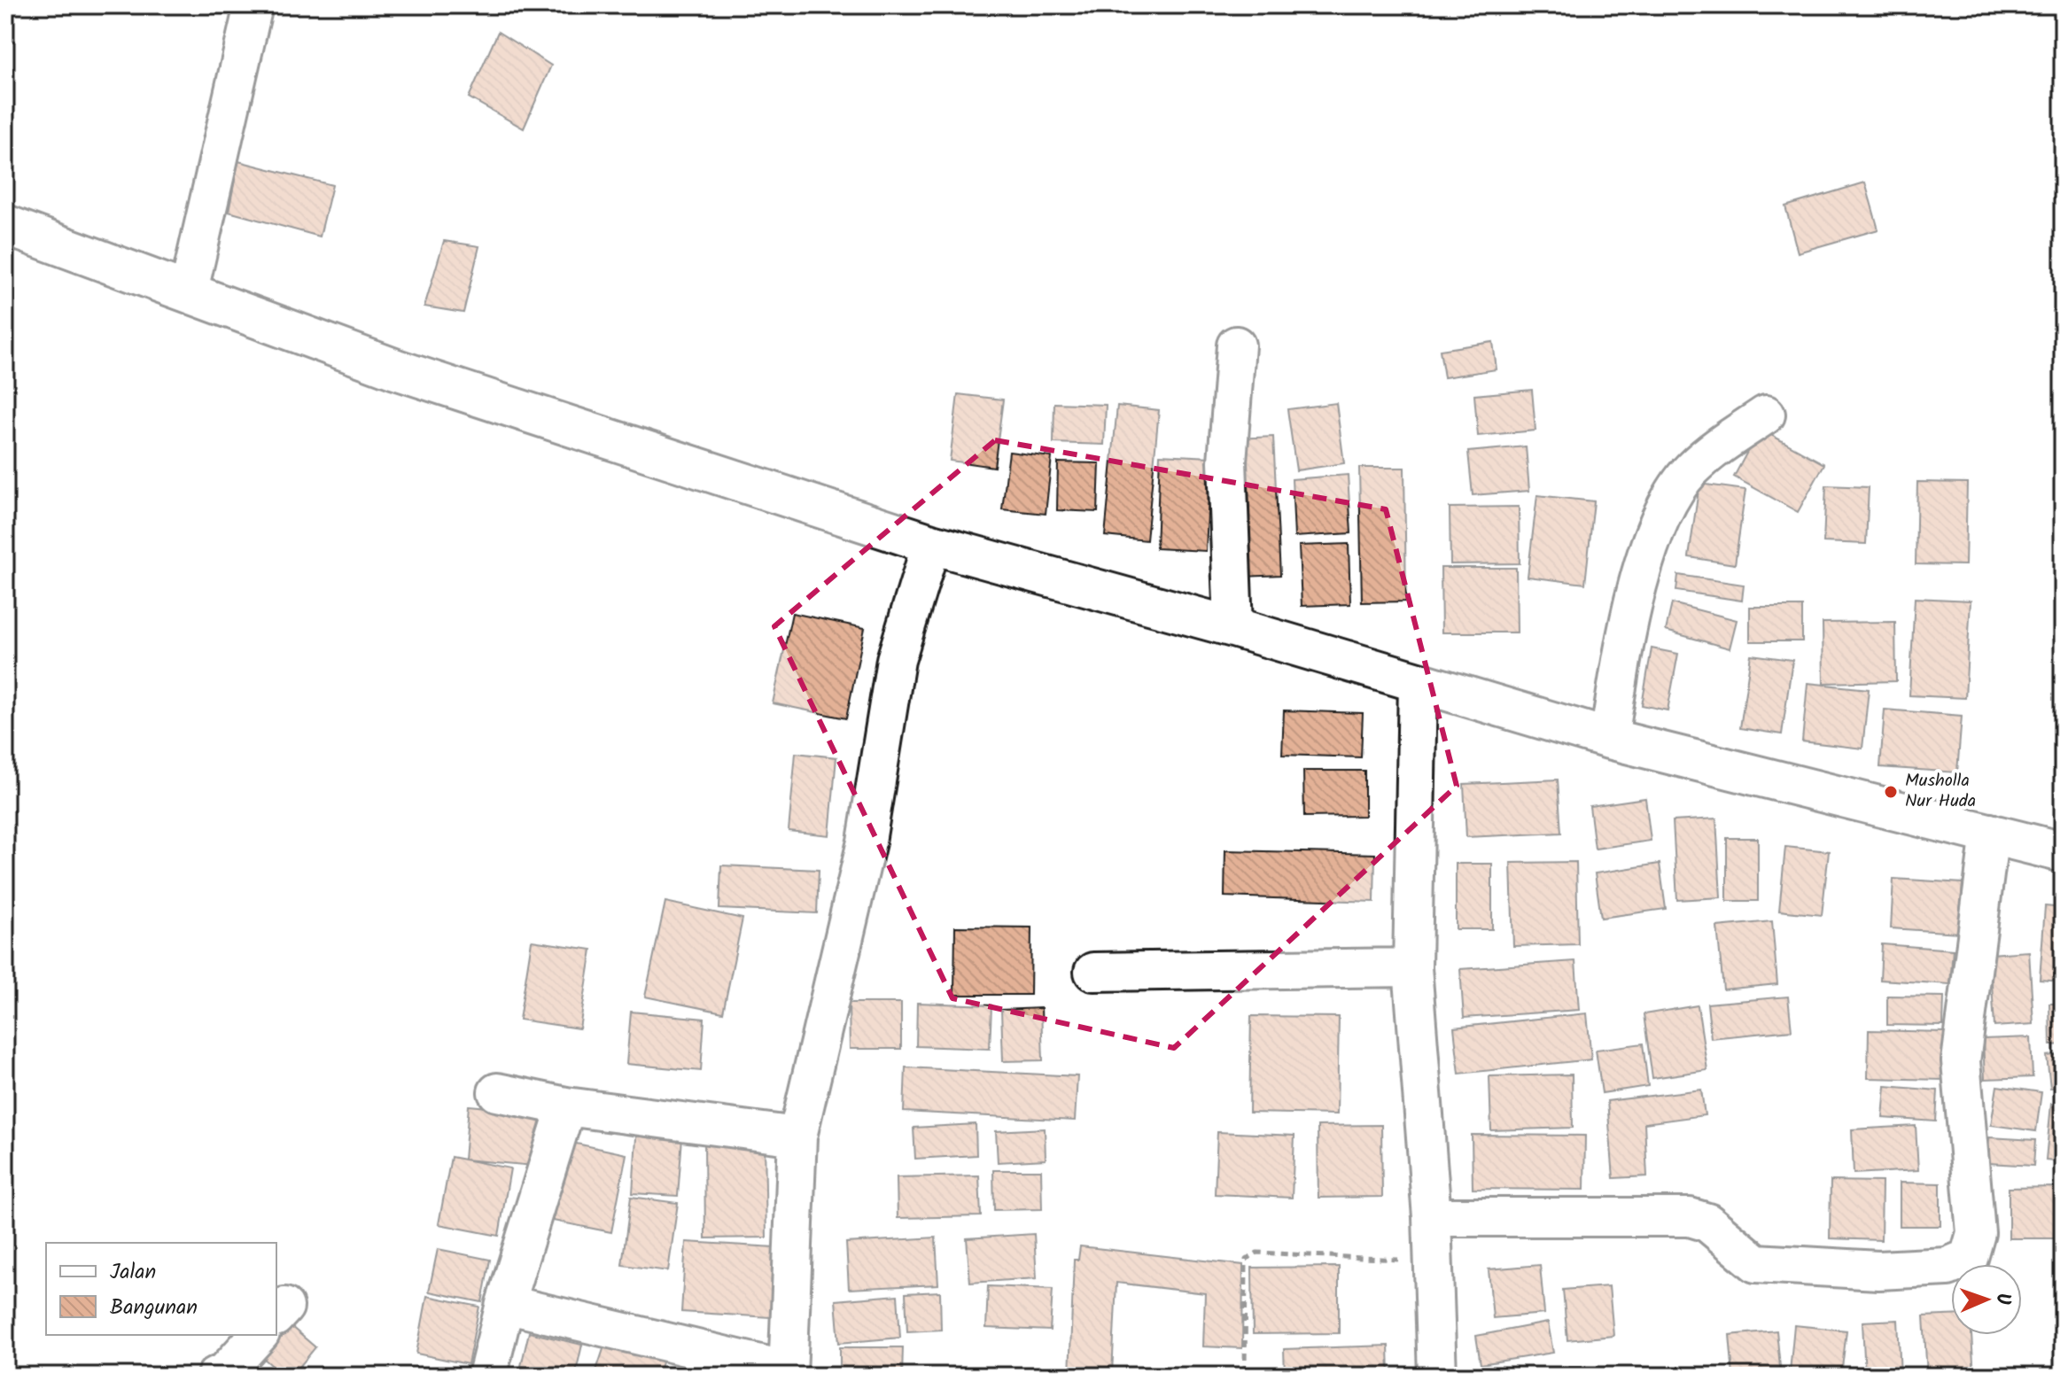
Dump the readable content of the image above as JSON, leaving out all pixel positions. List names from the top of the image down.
{
  "places": ["Musholla Nur Huda"],
  "legend": ["Jalan", "Bangunan"],
  "north": "right"
}
